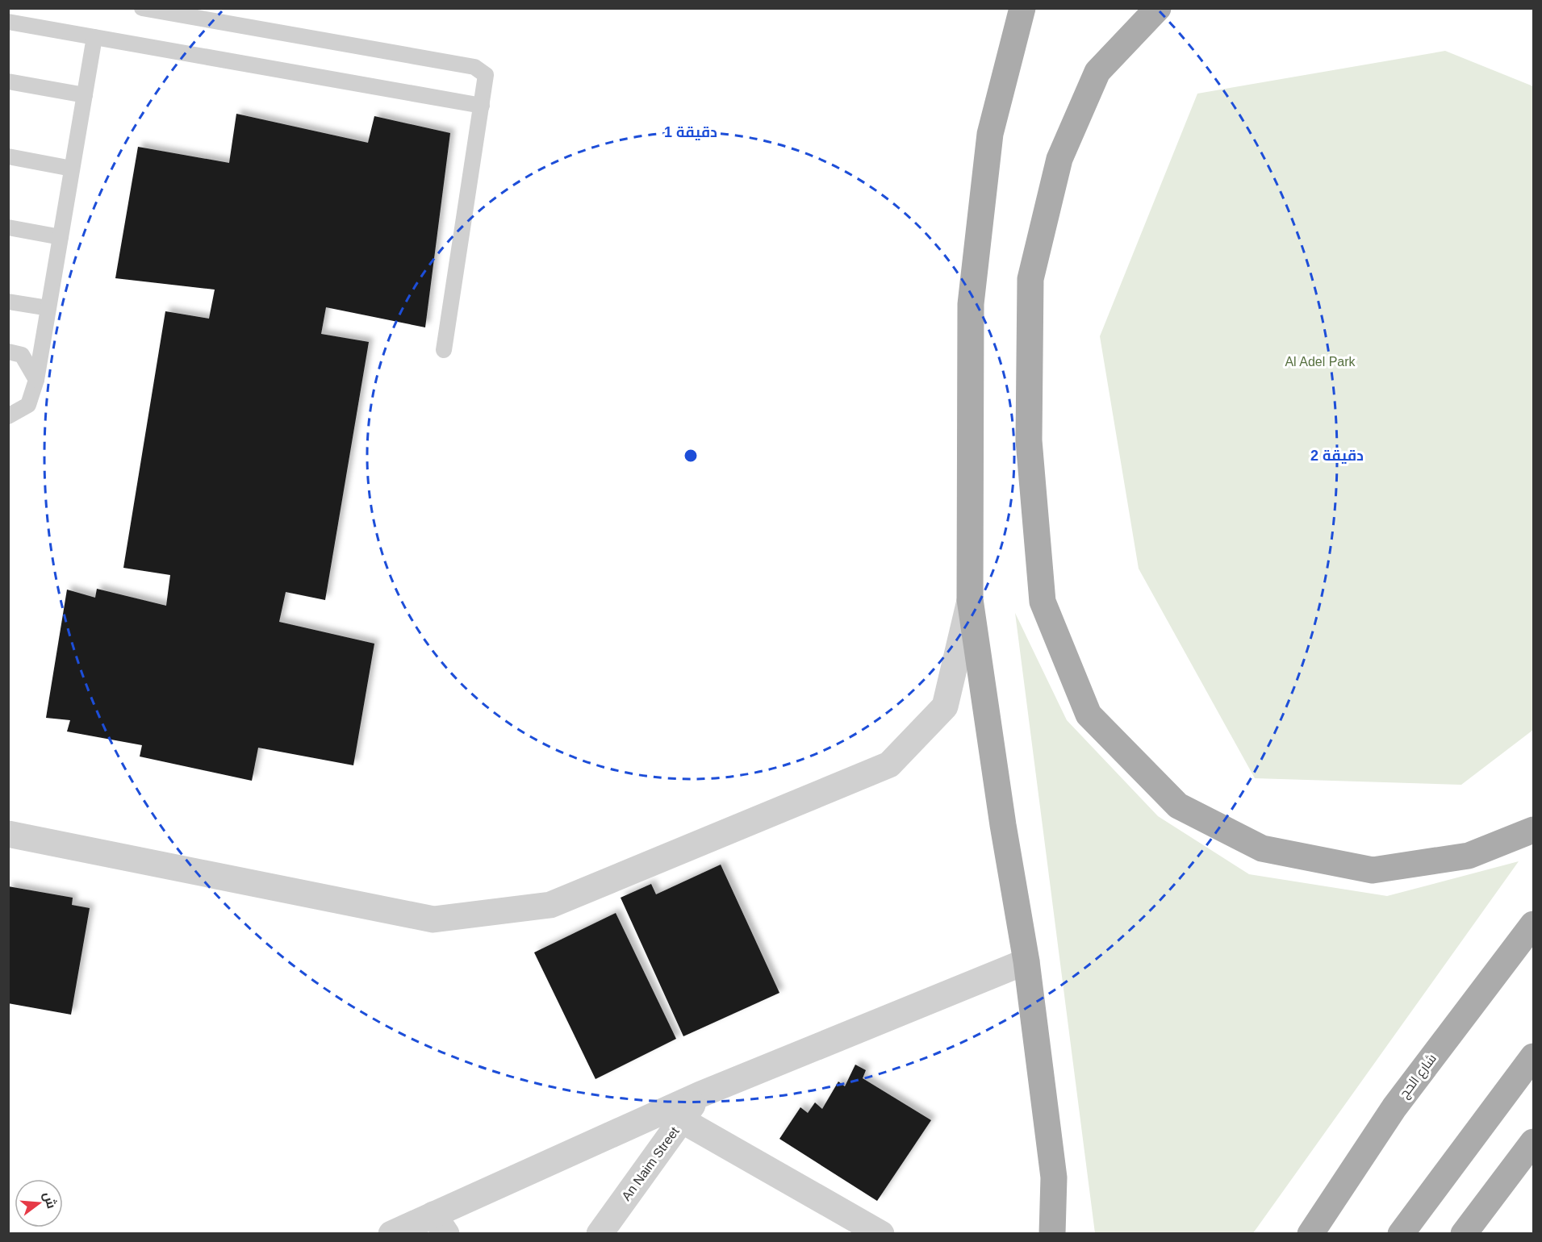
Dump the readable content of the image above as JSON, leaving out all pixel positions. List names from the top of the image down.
{
  "streets": {
    "main road": ["شارع الحج"],
    "street": ["An Naim Street"]
  },
  "parks": ["Al Adel Park"],
  "north": "right",
  "rings": ["1 دقيقة", "2 دقيقة"]
}
